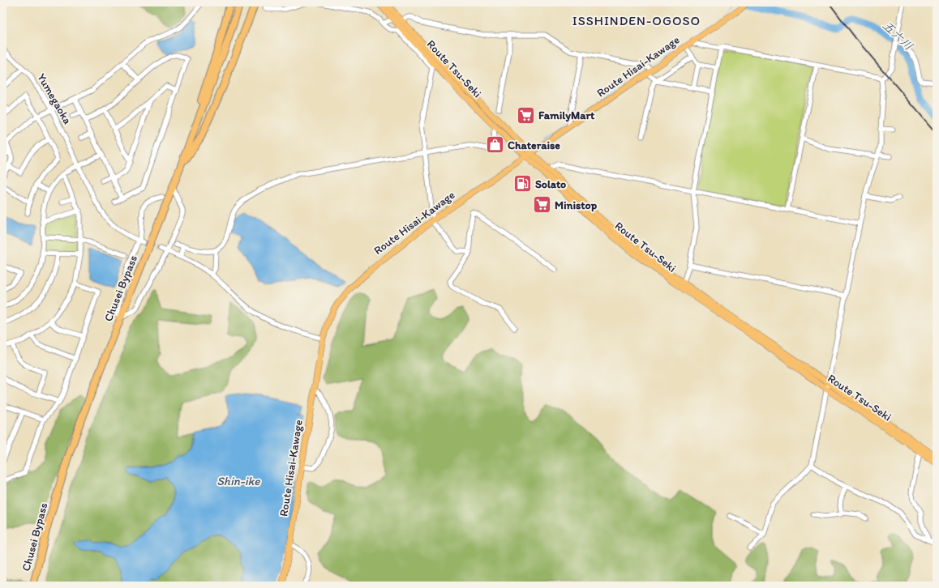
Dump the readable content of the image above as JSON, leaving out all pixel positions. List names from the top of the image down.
{
  "streets": {
    "highway": ["Chusei Bypass"],
    "main road": ["Route Hisai-Kawage", "Route Tsu-Seki"],
    "street": ["Yumegaoka"]
  },
  "crossings": [
    ["Route Hisai-Kawage", "Route Tsu-Seki"]
  ],
  "districts": ["ISSHINDEN-OGOSO"],
  "water": ["五六川", "Shin-ike"],
  "places": {
    "supermarket": ["FamilyMart", "Ministop"],
    "shop": ["Chateraise"],
    "fuel station": ["Solato"]
  }
}
